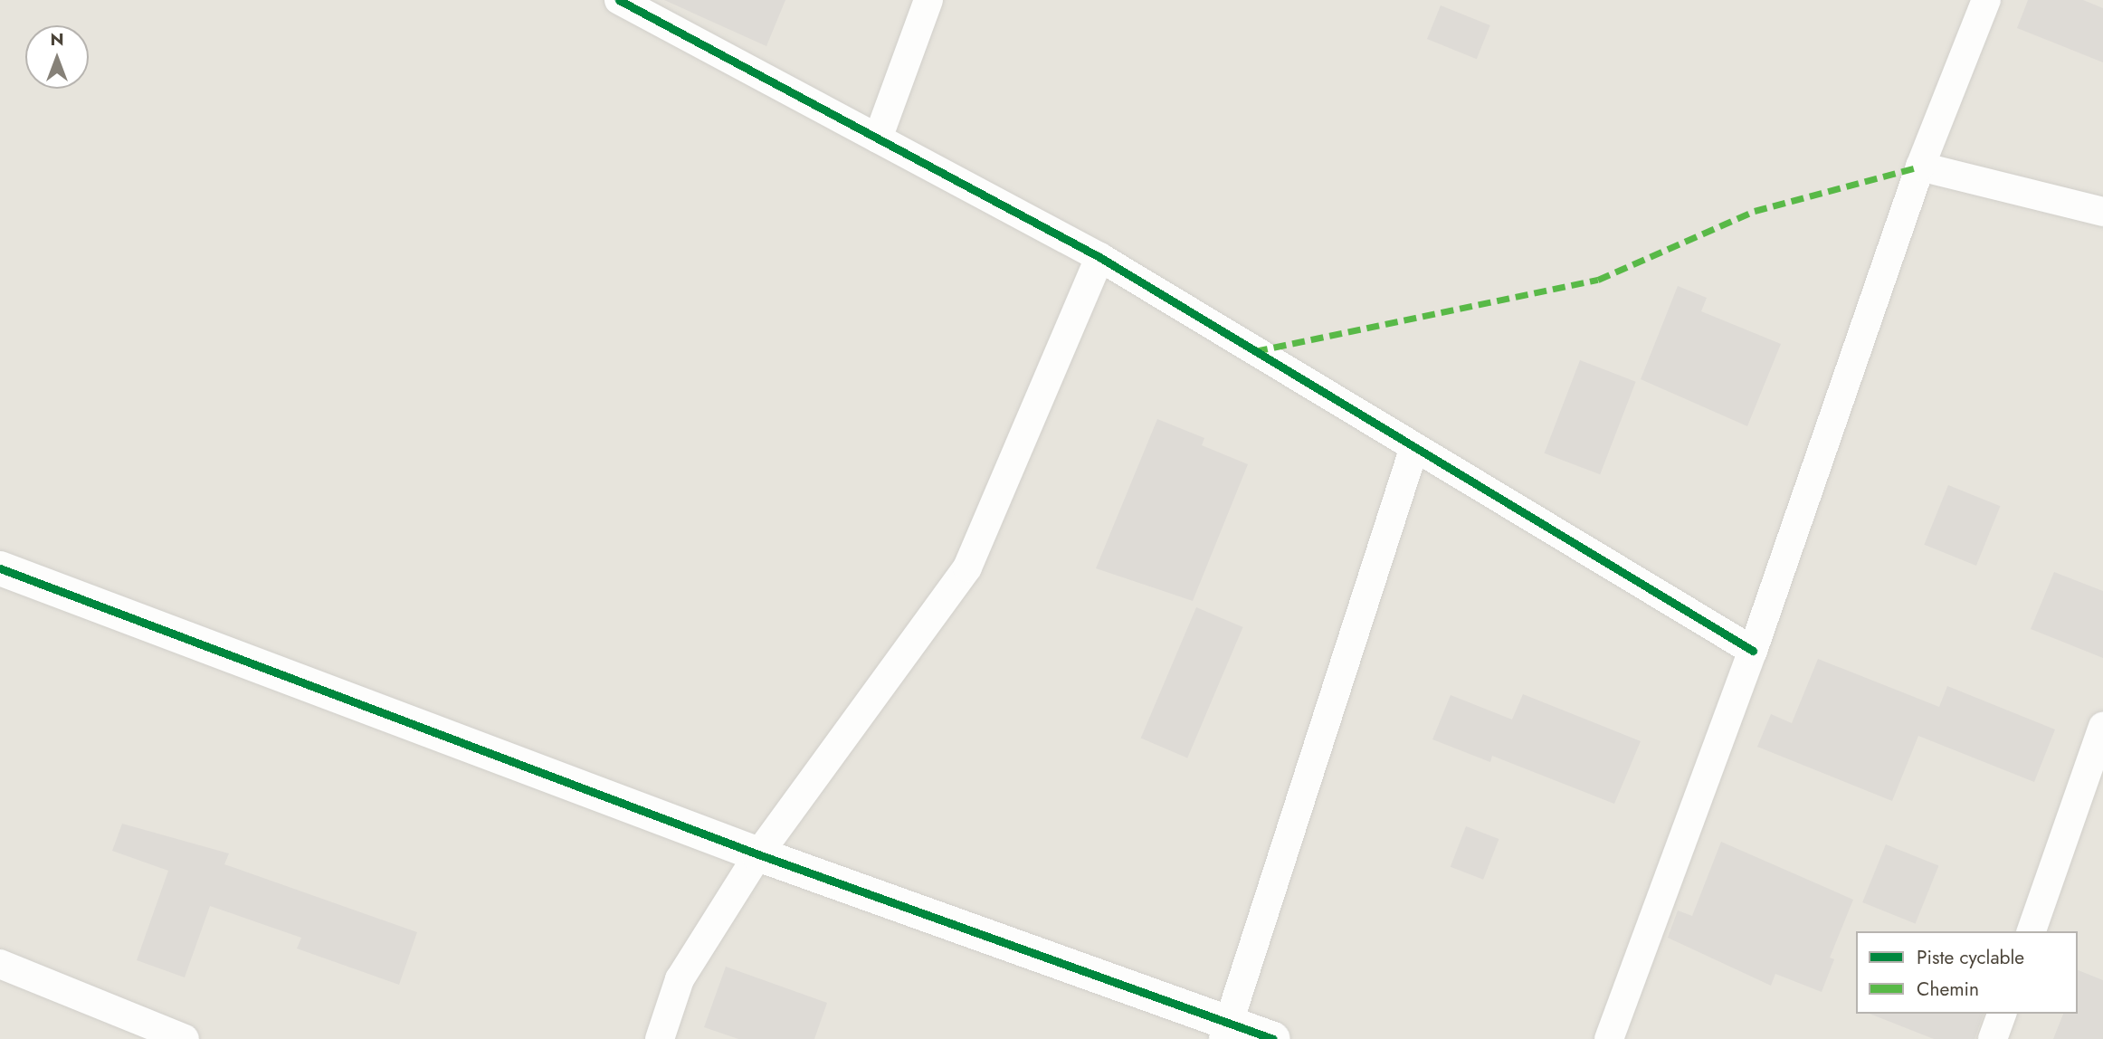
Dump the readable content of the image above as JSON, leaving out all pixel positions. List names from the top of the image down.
{
  "legend": ["Piste cyclable", "Chemin"],
  "north": "top"
}
